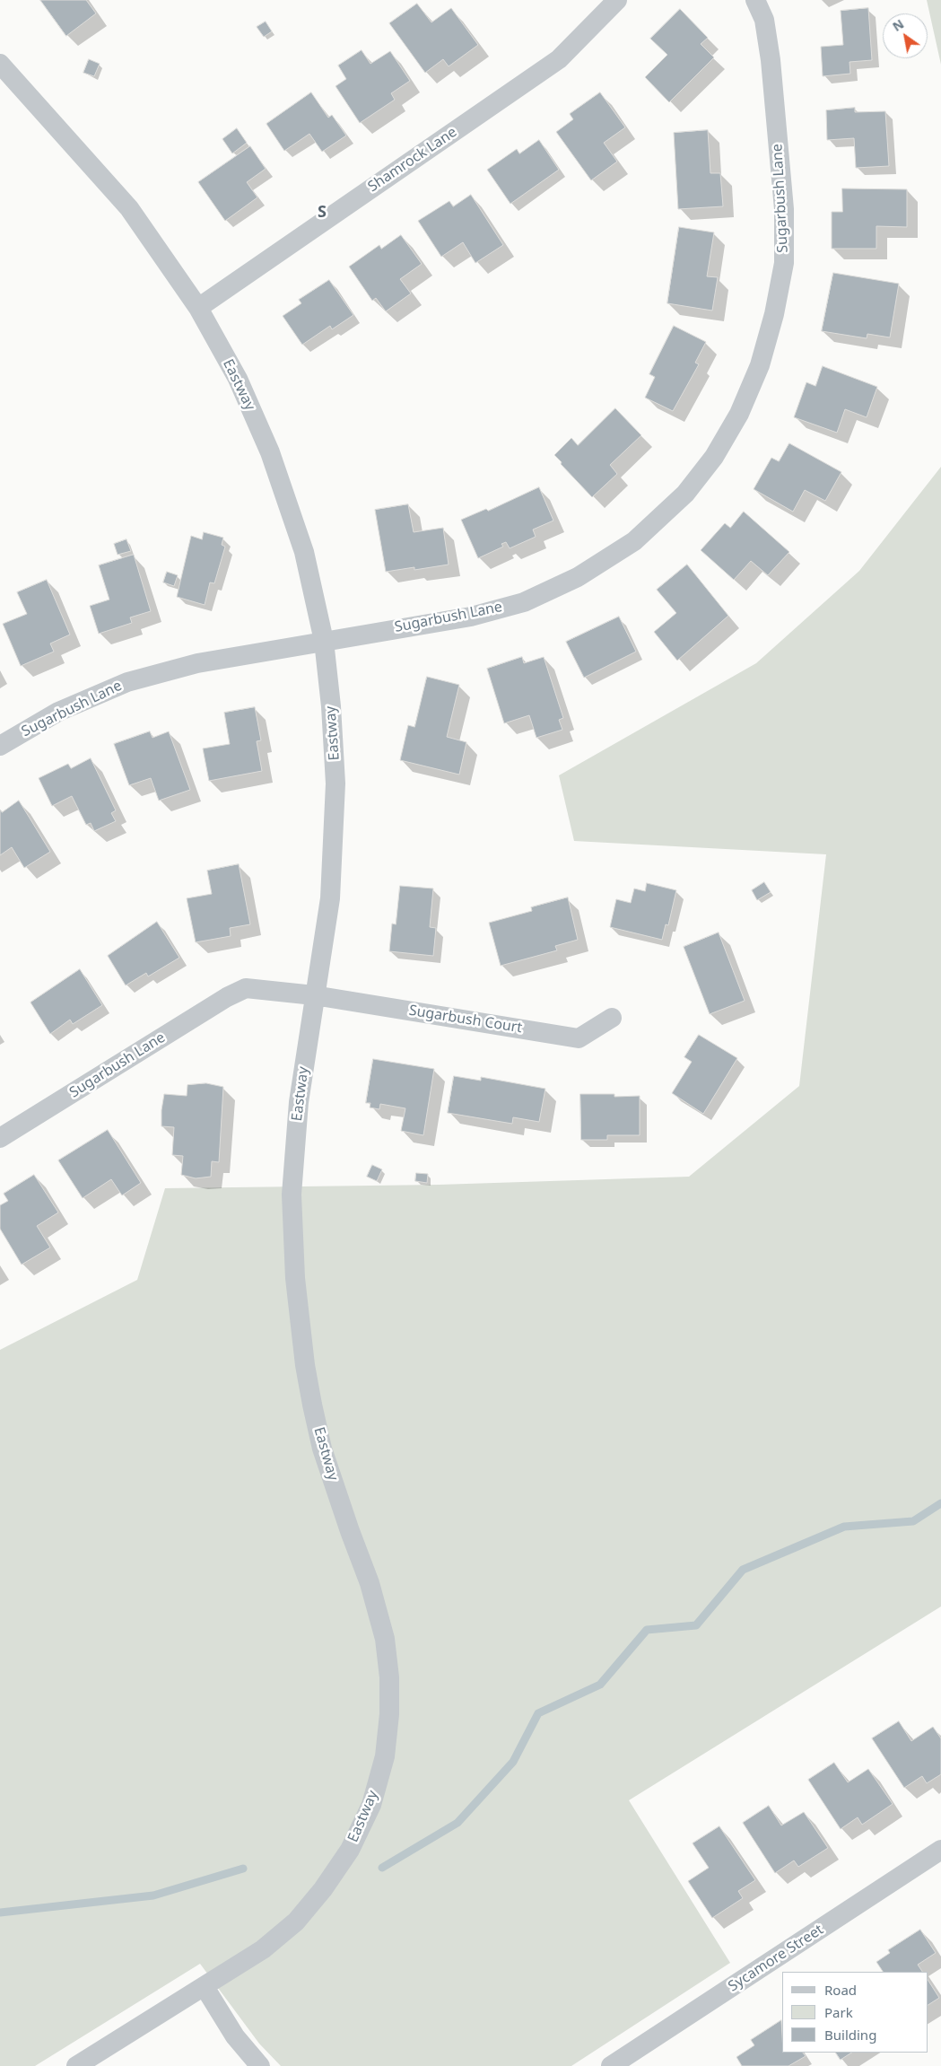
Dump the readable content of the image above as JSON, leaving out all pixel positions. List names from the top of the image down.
{
  "streets": {
    "street": [
      "Shamrock Lane",
      "Sugarbush Lane",
      "Eastway",
      "Sugarbush Court",
      "Sycamore Street"
    ]
  },
  "crossings": [
    ["Shamrock Lane", "Eastway"],
    ["Sugarbush Lane", "Eastway"],
    ["Sugarbush Lane", "Sugarbush Court"],
    ["Eastway", "Sugarbush Court"]
  ],
  "districts": ["S"],
  "legend": ["Road", "Park", "Building"],
  "north": "top left"
}
